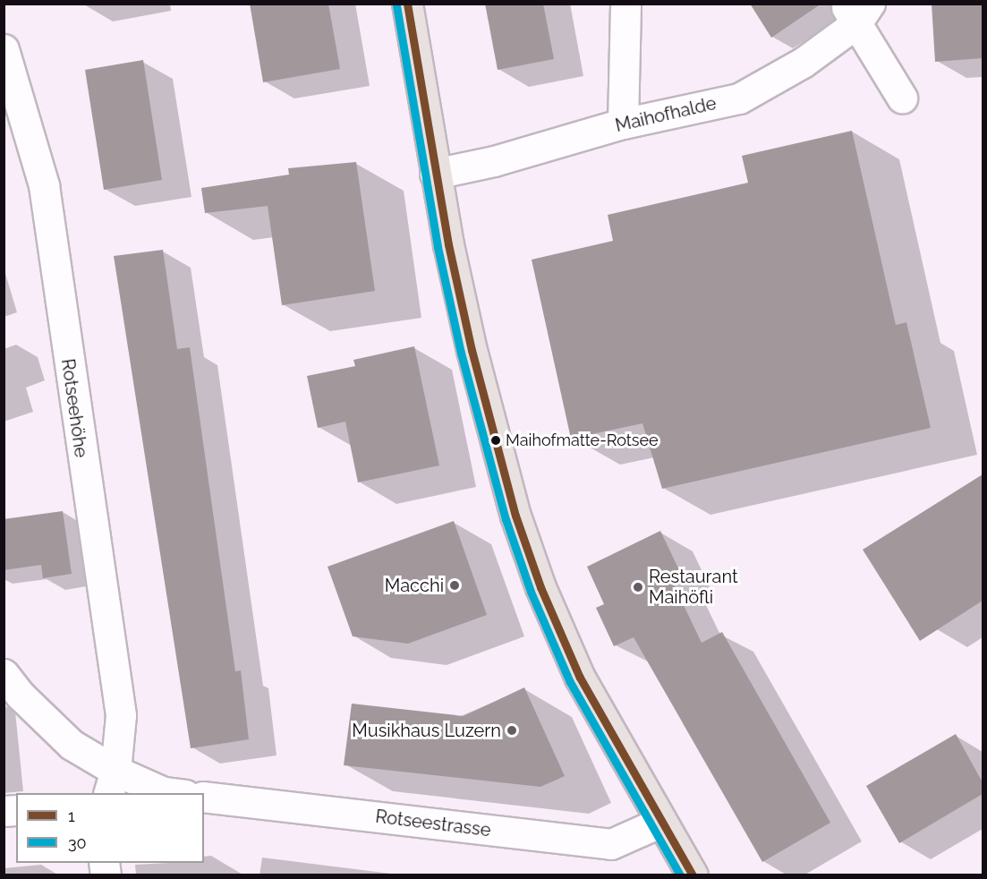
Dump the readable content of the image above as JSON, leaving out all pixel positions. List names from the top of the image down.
{
  "streets": {
    "street": ["Maihofhalde", "Rotseehöhe", "Rotseestrasse"]
  },
  "places": [
    "Maihofmatte-Rotsee",
    "Macchi",
    "Restaurant Maihöfli",
    "Musikhaus Luzern"
  ],
  "lines": ["transit line 1", "transit line 30"],
  "legend": ["1", "30"]
}
